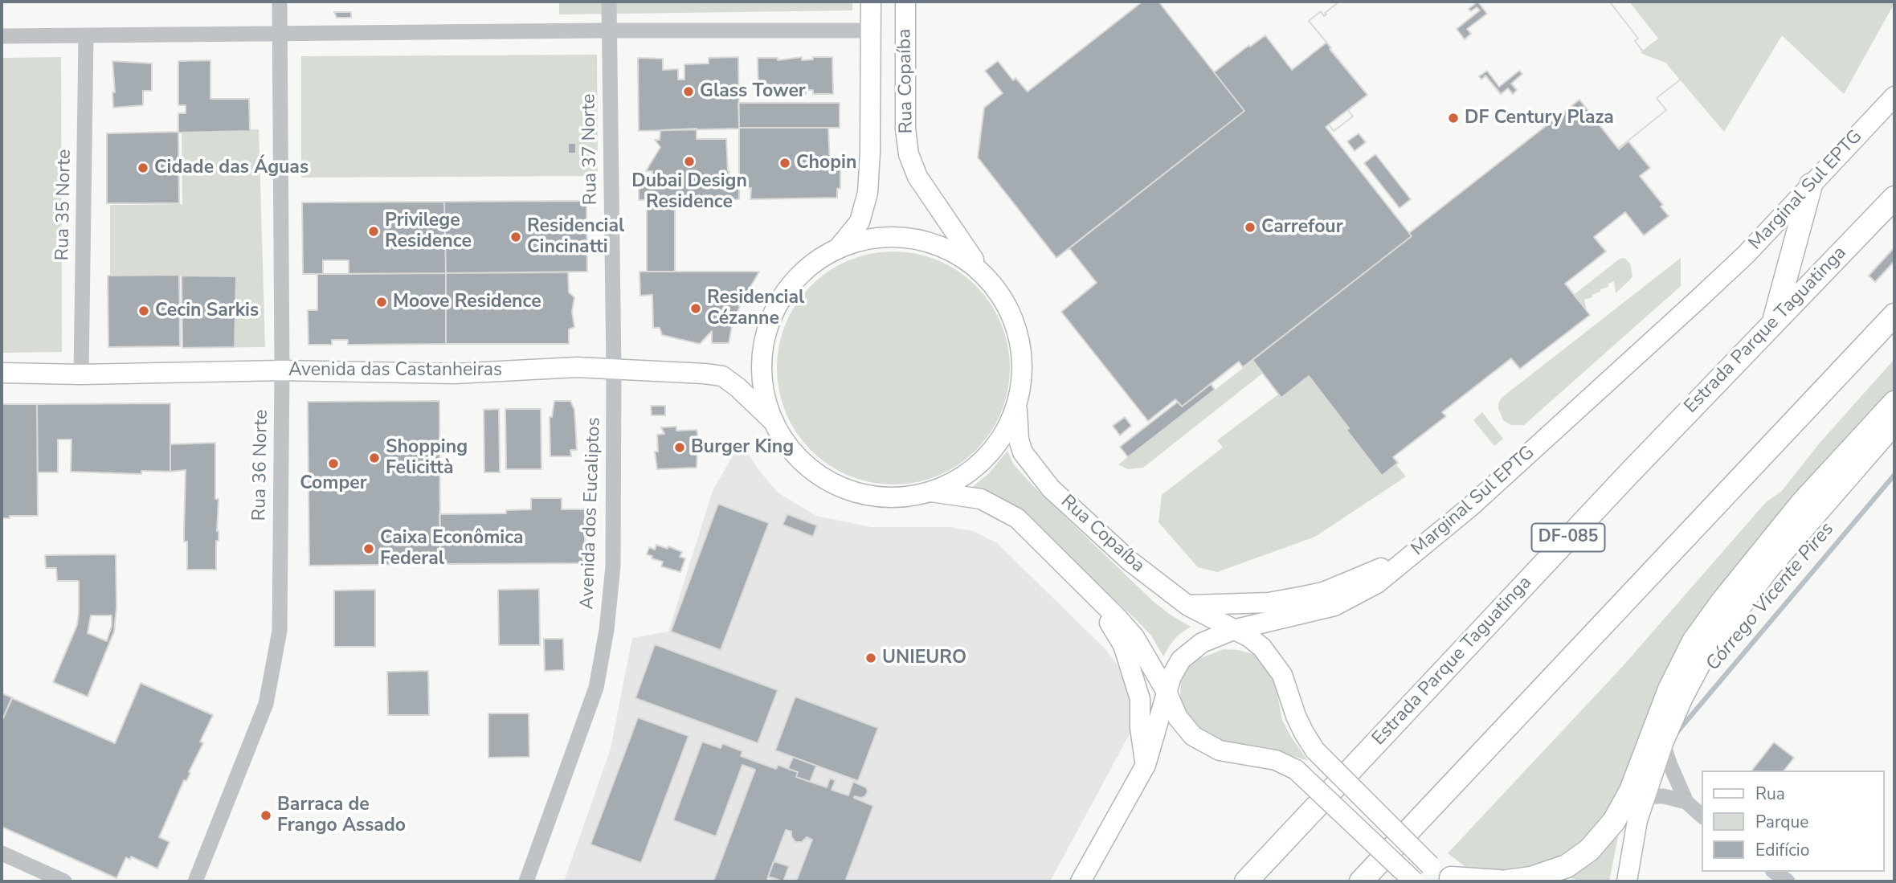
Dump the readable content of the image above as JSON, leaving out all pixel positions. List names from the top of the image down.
{
  "streets": {
    "highway": ["Estrada Parque Taguatinga", "DF-085"],
    "main road": ["Rua Copaíba", "Marginal Sul EPTG", "Avenida das Castanheiras"],
    "street": [
      "Rua 37 Norte",
      "Rua 35 Norte",
      "Rua 36 Norte",
      "Avenida dos Eucaliptos"
    ]
  },
  "crossings": [
    ["Rua Copaíba", "Marginal Sul EPTG"],
    ["Rua 37 Norte", "Avenida das Castanheiras"],
    ["Rua 37 Norte", "Avenida dos Eucaliptos"],
    ["Rua 35 Norte", "Avenida das Castanheiras"],
    ["Avenida das Castanheiras", "Rua 36 Norte"],
    ["Avenida das Castanheiras", "Avenida dos Eucaliptos"]
  ],
  "water": ["Córrego Vicente Pires"],
  "places": [
    "Glass Tower",
    "DF Century Plaza",
    "Dubai Design Residence",
    "Chopin",
    "Cidade das Águas",
    "Carrefour",
    "Privilege Residence",
    "Residencial Cincinatti",
    "Moove Residence",
    "Residencial Cézanne",
    "Cecin Sarkis",
    "Burger King",
    "Shopping Felicittà",
    "Comper",
    "Caixa Econômica Federal",
    "UNIEURO",
    "Barraca de Frango Assado"
  ],
  "legend": ["Rua", "Parque", "Edifício"]
}
